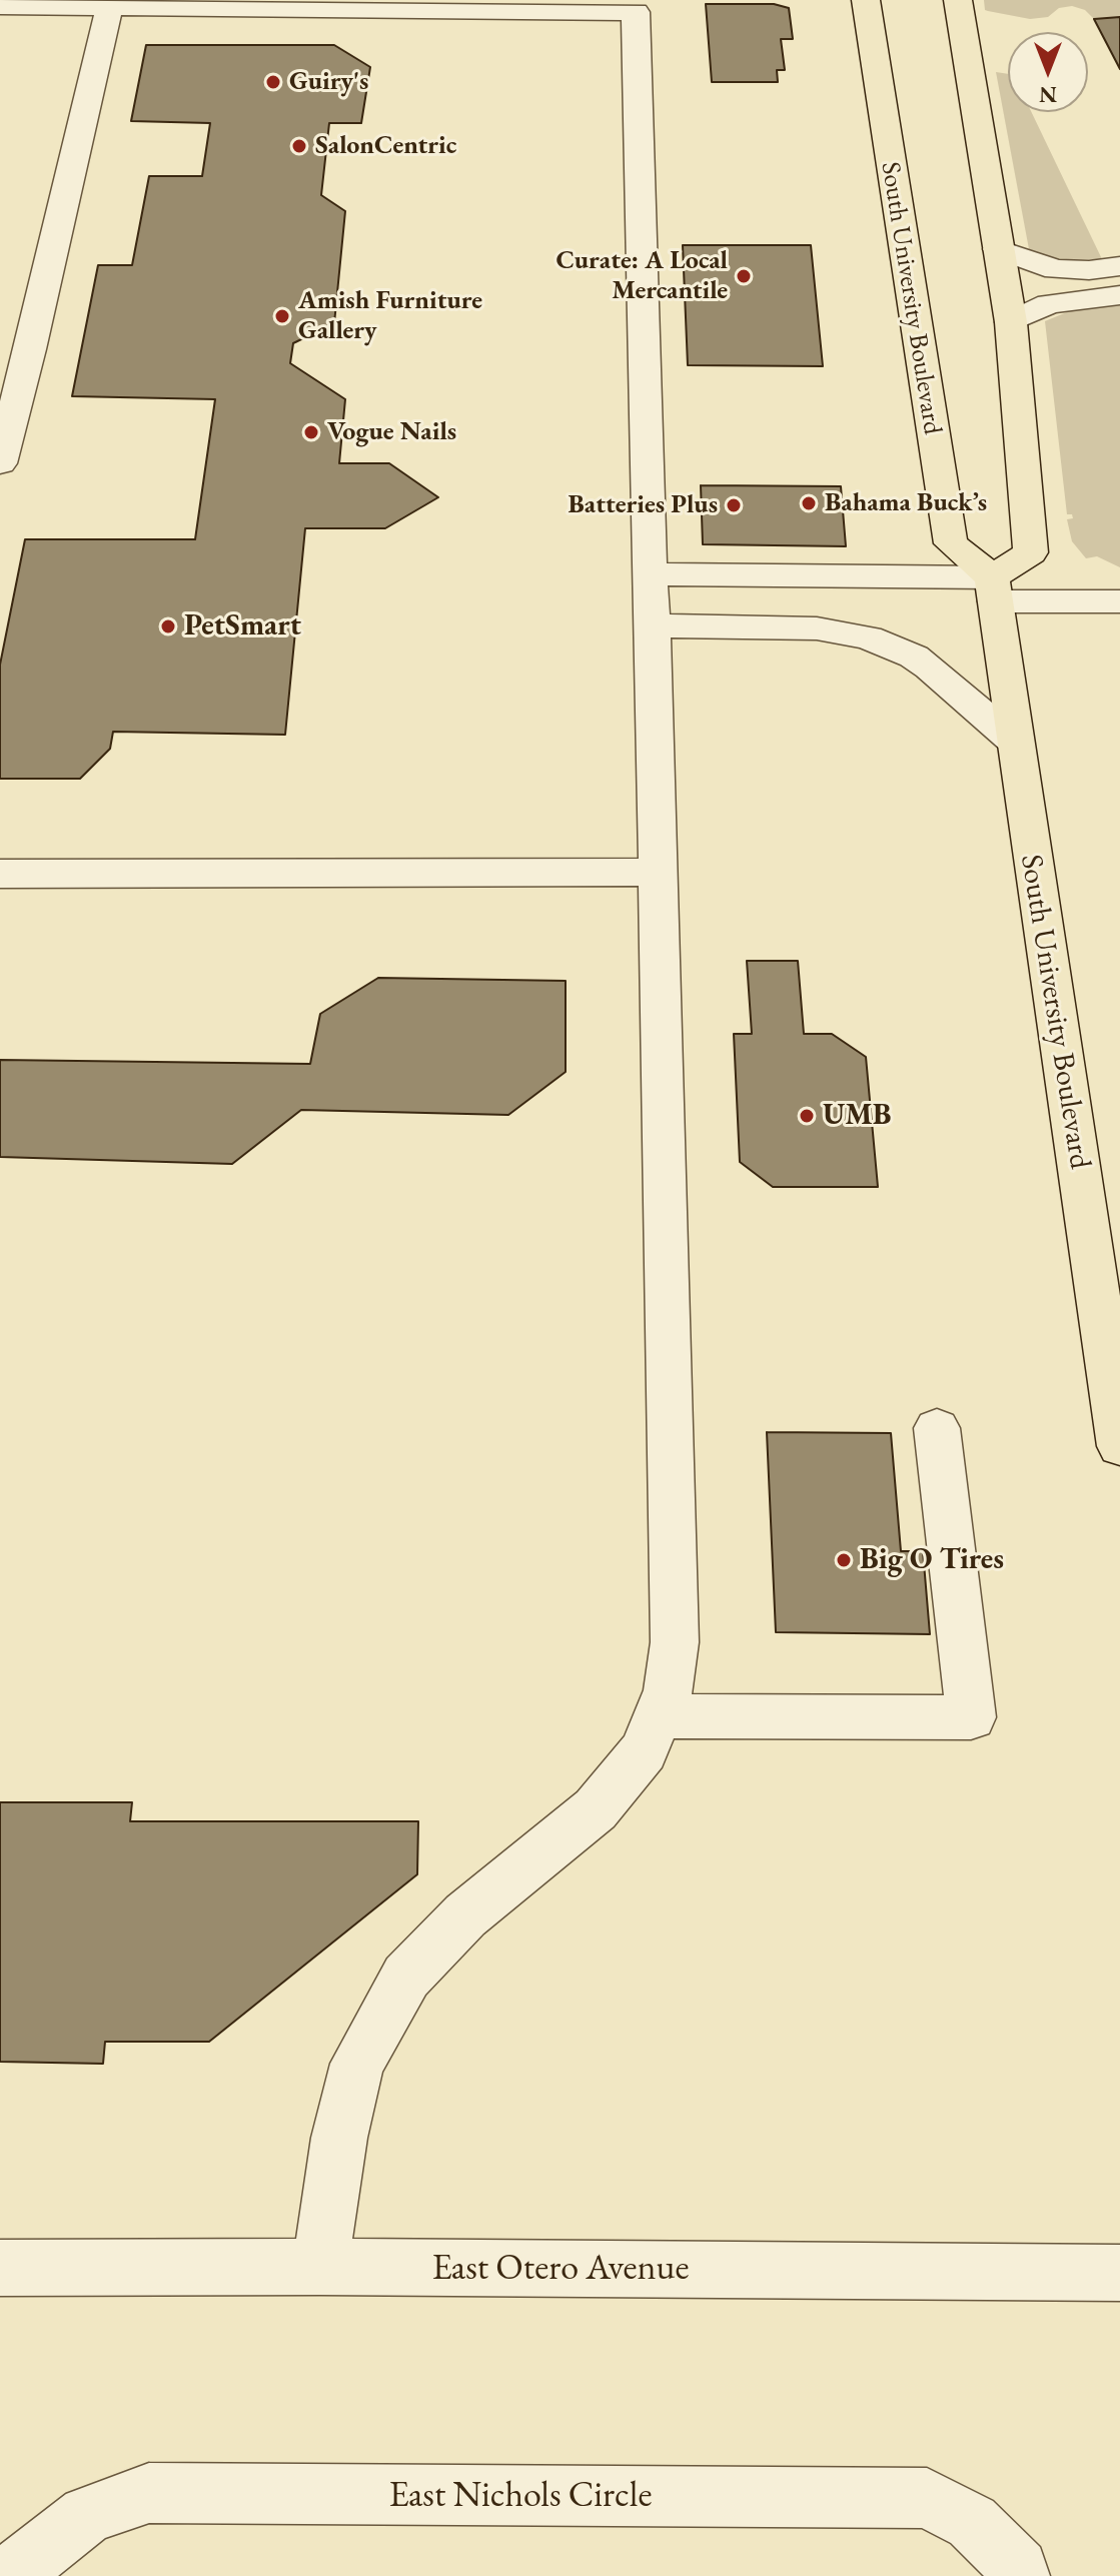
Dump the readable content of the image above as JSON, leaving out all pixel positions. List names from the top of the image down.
{
  "streets": {
    "main road": ["South University Boulevard"],
    "street": ["East Otero Avenue", "East Nichols Circle"]
  },
  "places": [
    "Guiry's",
    "SalonCentric",
    "Curate: A Local Mercantile",
    "Amish Furniture Gallery",
    "Vogue Nails",
    "Bahama Buck’s",
    "Batteries Plus",
    "PetSmart",
    "UMB",
    "Big O Tires"
  ],
  "north": "bottom"
}
